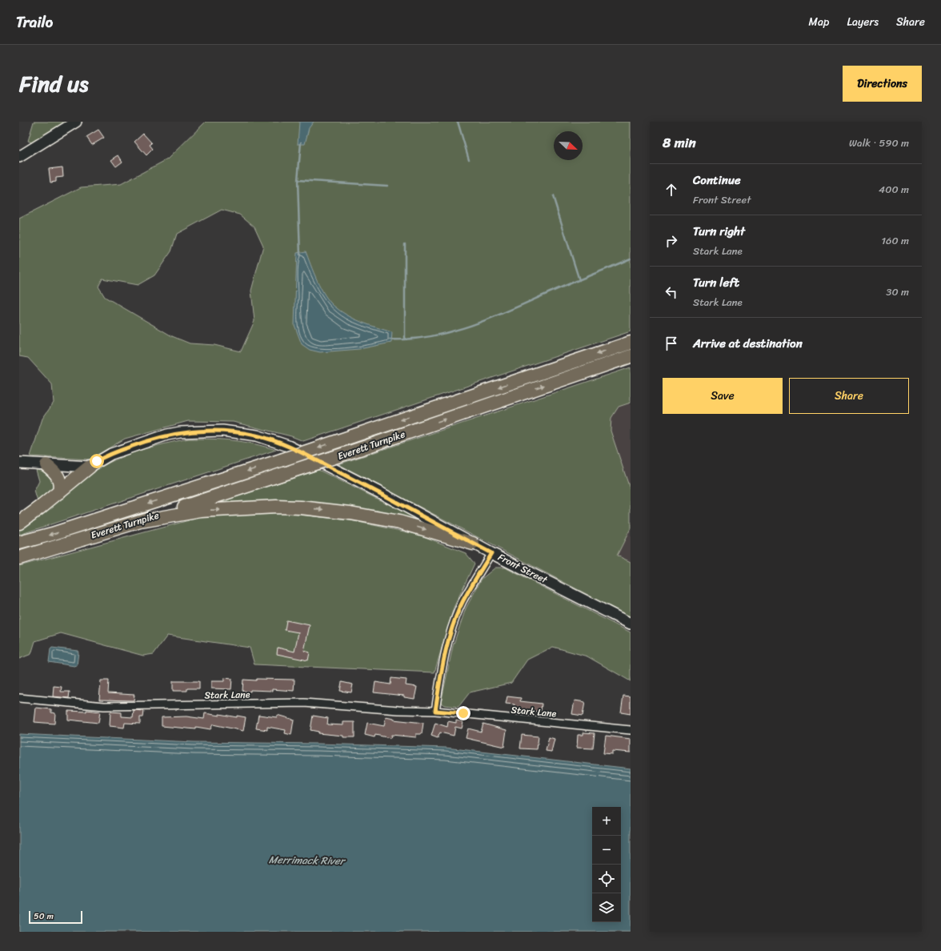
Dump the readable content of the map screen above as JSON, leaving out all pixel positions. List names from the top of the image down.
{
  "streets": {
    "highway": ["Everett Turnpike"],
    "main road": ["Front Street"],
    "street": ["Stark Lane"]
  },
  "water": ["Merrimack River"],
  "scale_bar": "50 m",
  "north": "bottom right",
  "page": {
    "header": "Trailo",
    "nav": ["Map", "Layers", "Share"],
    "title": "Find us",
    "buttons": [
      "Directions",
      ["Save", "Share"]
    ],
    "heading": ["8 min", "Walk · 590 m"],
    "list": [
      ["Continue", "Front Street", "400 m"],
      ["Turn right", "Stark Lane", "160 m"],
      ["Turn left", "Stark Lane", "30 m"],
      "Arrive at destination"
    ],
    "map_buttons": ["+", "−"],
    "scale": "50 m"
  }
}
